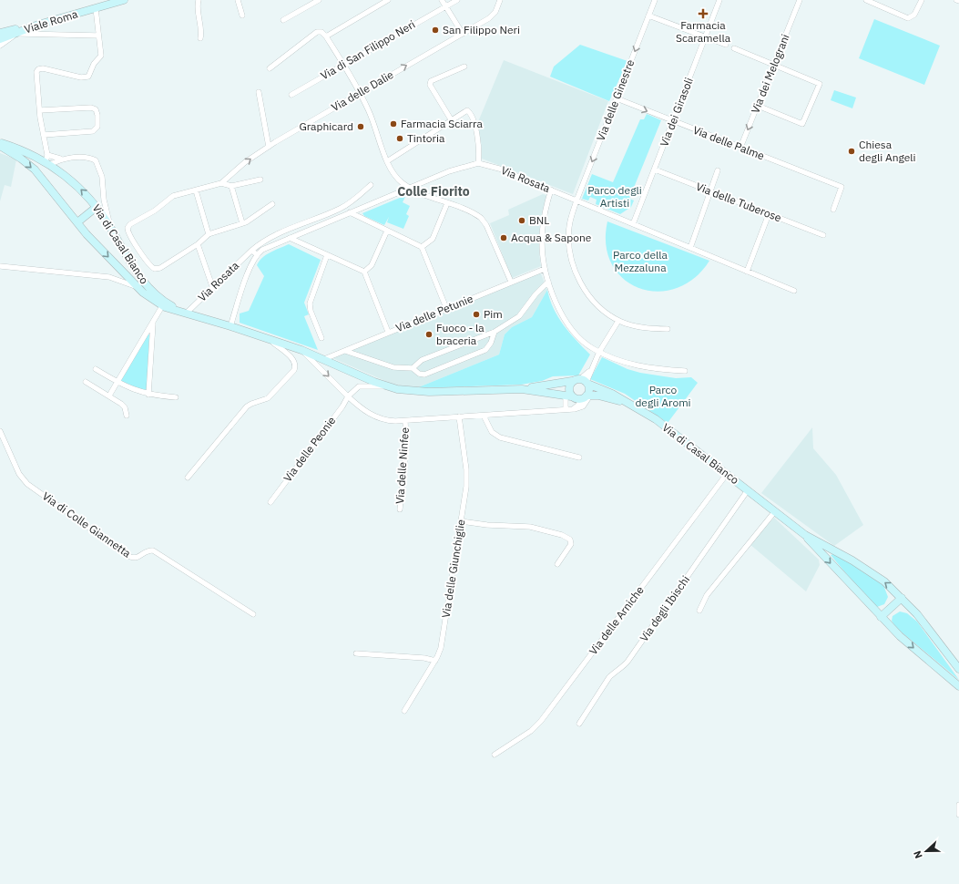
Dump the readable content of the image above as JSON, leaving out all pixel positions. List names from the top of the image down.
{
  "streets": {
    "main road": ["Viale Roma", "Via di Casal Bianco"],
    "street": [
      "Via di San Filippo Neri",
      "Via dei Melograni",
      "Via delle Dalie",
      "Via delle Ginestre",
      "Via dei Girasoli",
      "Via delle Palme",
      "Via Rosata",
      "Via delle Tuberose",
      "Via delle Petunie",
      "Via delle Peonie",
      "Via delle Ninfee",
      "Via di Colle Giannetta",
      "Via delle Giunchiglie",
      "Via degli Ibischi",
      "Via delle Arniche"
    ]
  },
  "crossings": [
    ["Via dei Melograni", "Via delle Palme"],
    ["Via delle Ginestre", "Via delle Palme"],
    ["Via delle Ginestre", "Via Rosata"],
    ["Via dei Girasoli", "Via delle Palme"],
    ["Via dei Girasoli", "Via Rosata"],
    ["Via dei Girasoli", "Via delle Tuberose"],
    ["Via Rosata", "Via di Casal Bianco"],
    ["Via di Casal Bianco", "Via delle Petunie"],
    ["Via di Casal Bianco", "Via delle Peonie"],
    ["Via di Casal Bianco", "Via delle Ninfee"],
    ["Via di Casal Bianco", "Via delle Giunchiglie"],
    ["Via di Casal Bianco", "Via degli Ibischi"],
    ["Via di Casal Bianco", "Via delle Arniche"]
  ],
  "one_way": ["Via delle Dalie", "Via delle Ginestre"],
  "districts": ["Colle Fiorito"],
  "parks": ["Parco degli Artisti", "Parco della Mezzaluna", "Parco degli Aromi"],
  "places": {
    "health": ["Farmacia Scaramella"],
    "other": [
      "San Filippo Neri",
      "Farmacia Sciarra",
      "Graphicard",
      "Tintoria",
      "Chiesa degli Angeli",
      "BNL",
      "Acqua & Sapone",
      "Pim",
      "Fuoco - la braceria"
    ]
  },
  "north": "left"
}
